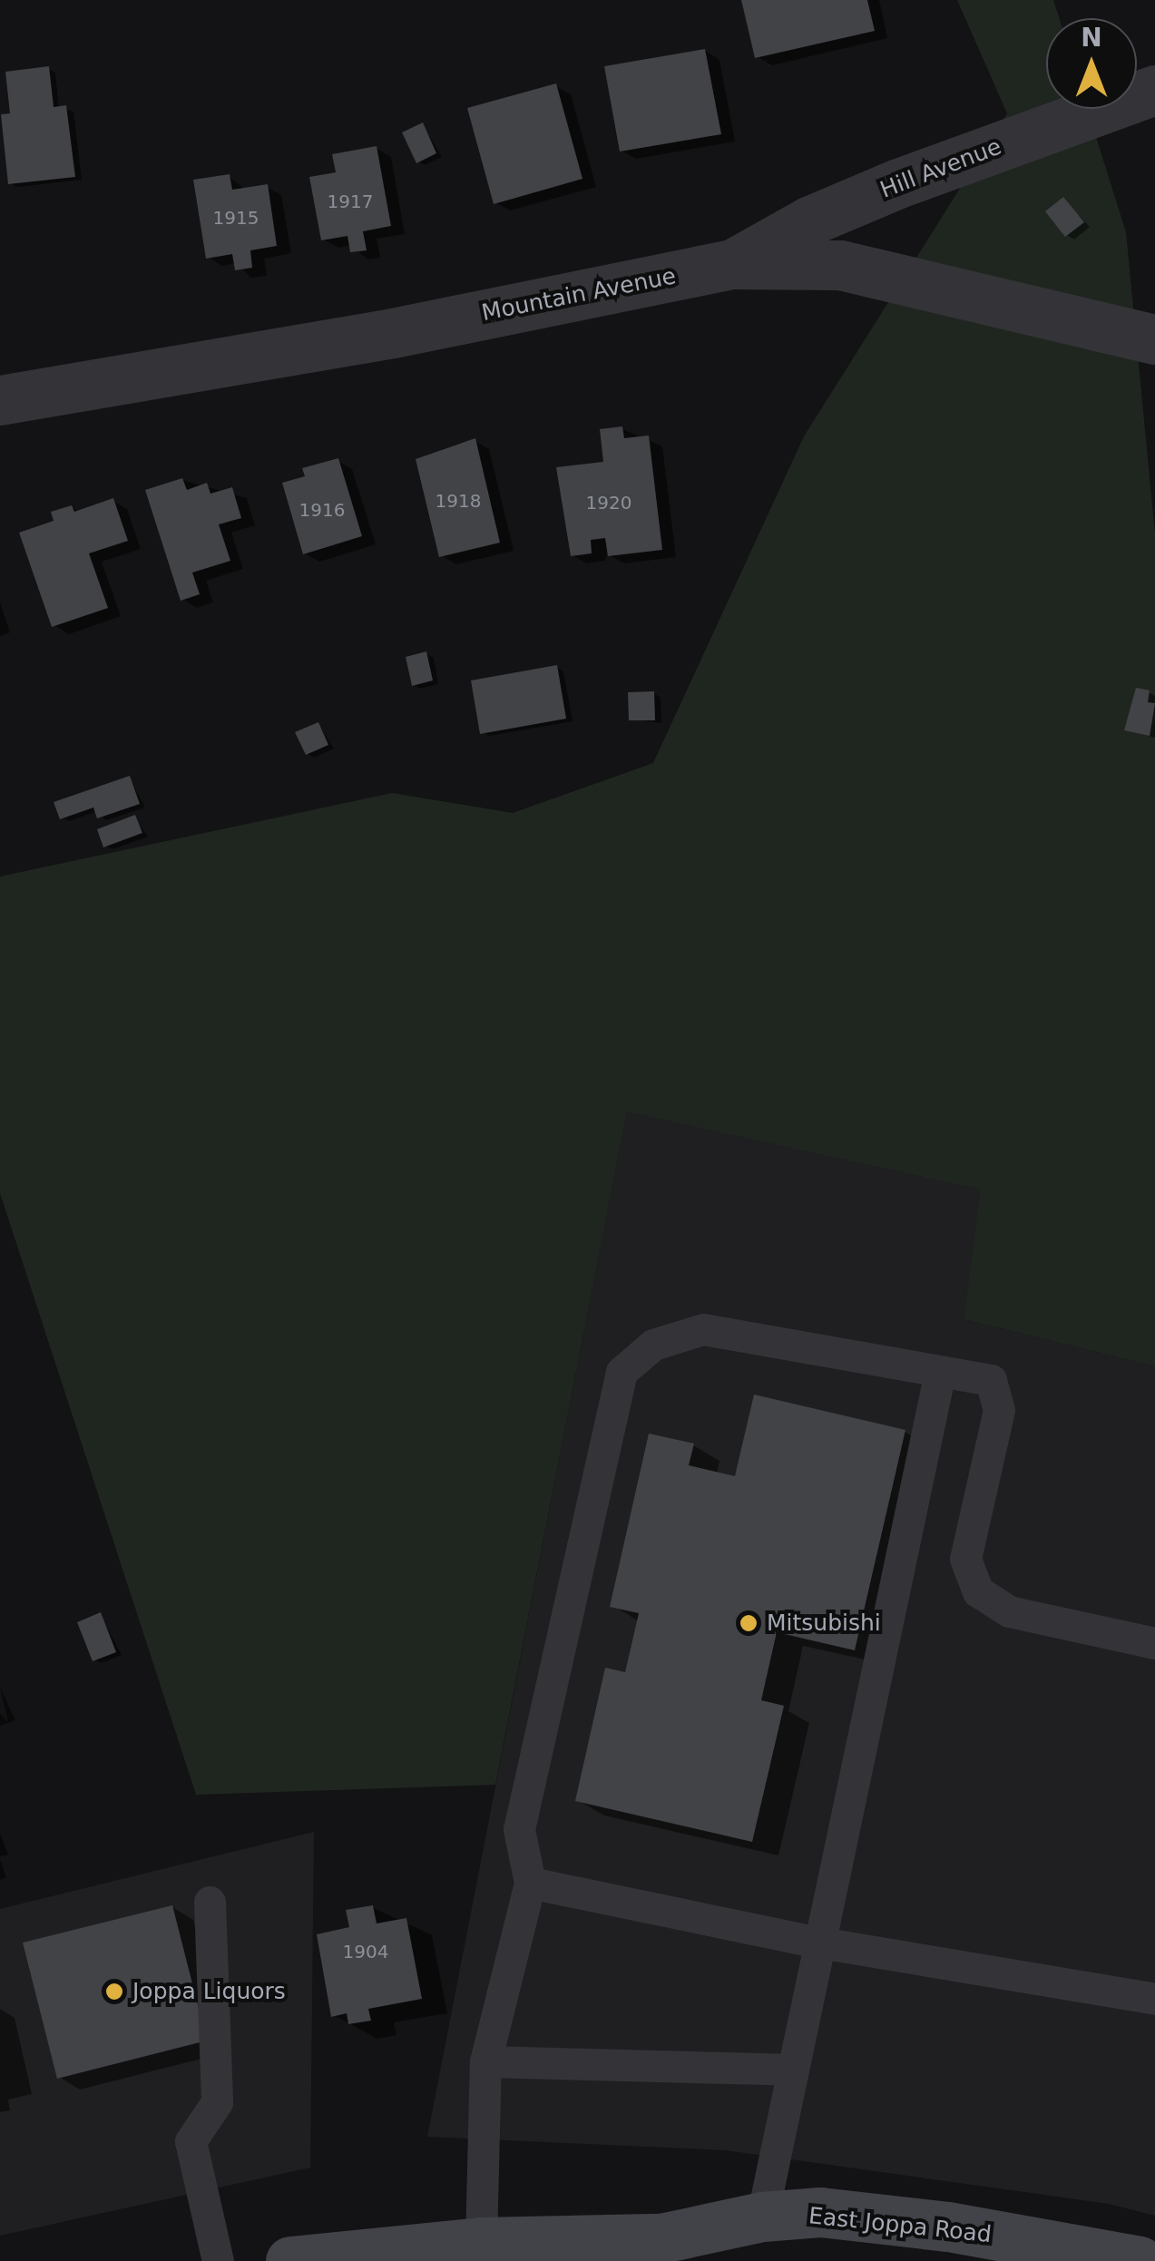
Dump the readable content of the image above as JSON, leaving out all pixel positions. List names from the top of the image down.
{
  "streets": {
    "main road": ["East Joppa Road"],
    "street": ["Hill Avenue", "Mountain Avenue"]
  },
  "crossings": [
    ["Hill Avenue", "Mountain Avenue"]
  ],
  "places": ["Mitsubishi", "Joppa Liquors"],
  "house_numbers": [
    "1917",
    "1915",
    "1918",
    "1920",
    "1916",
    "1904"
  ],
  "north": "top"
}
